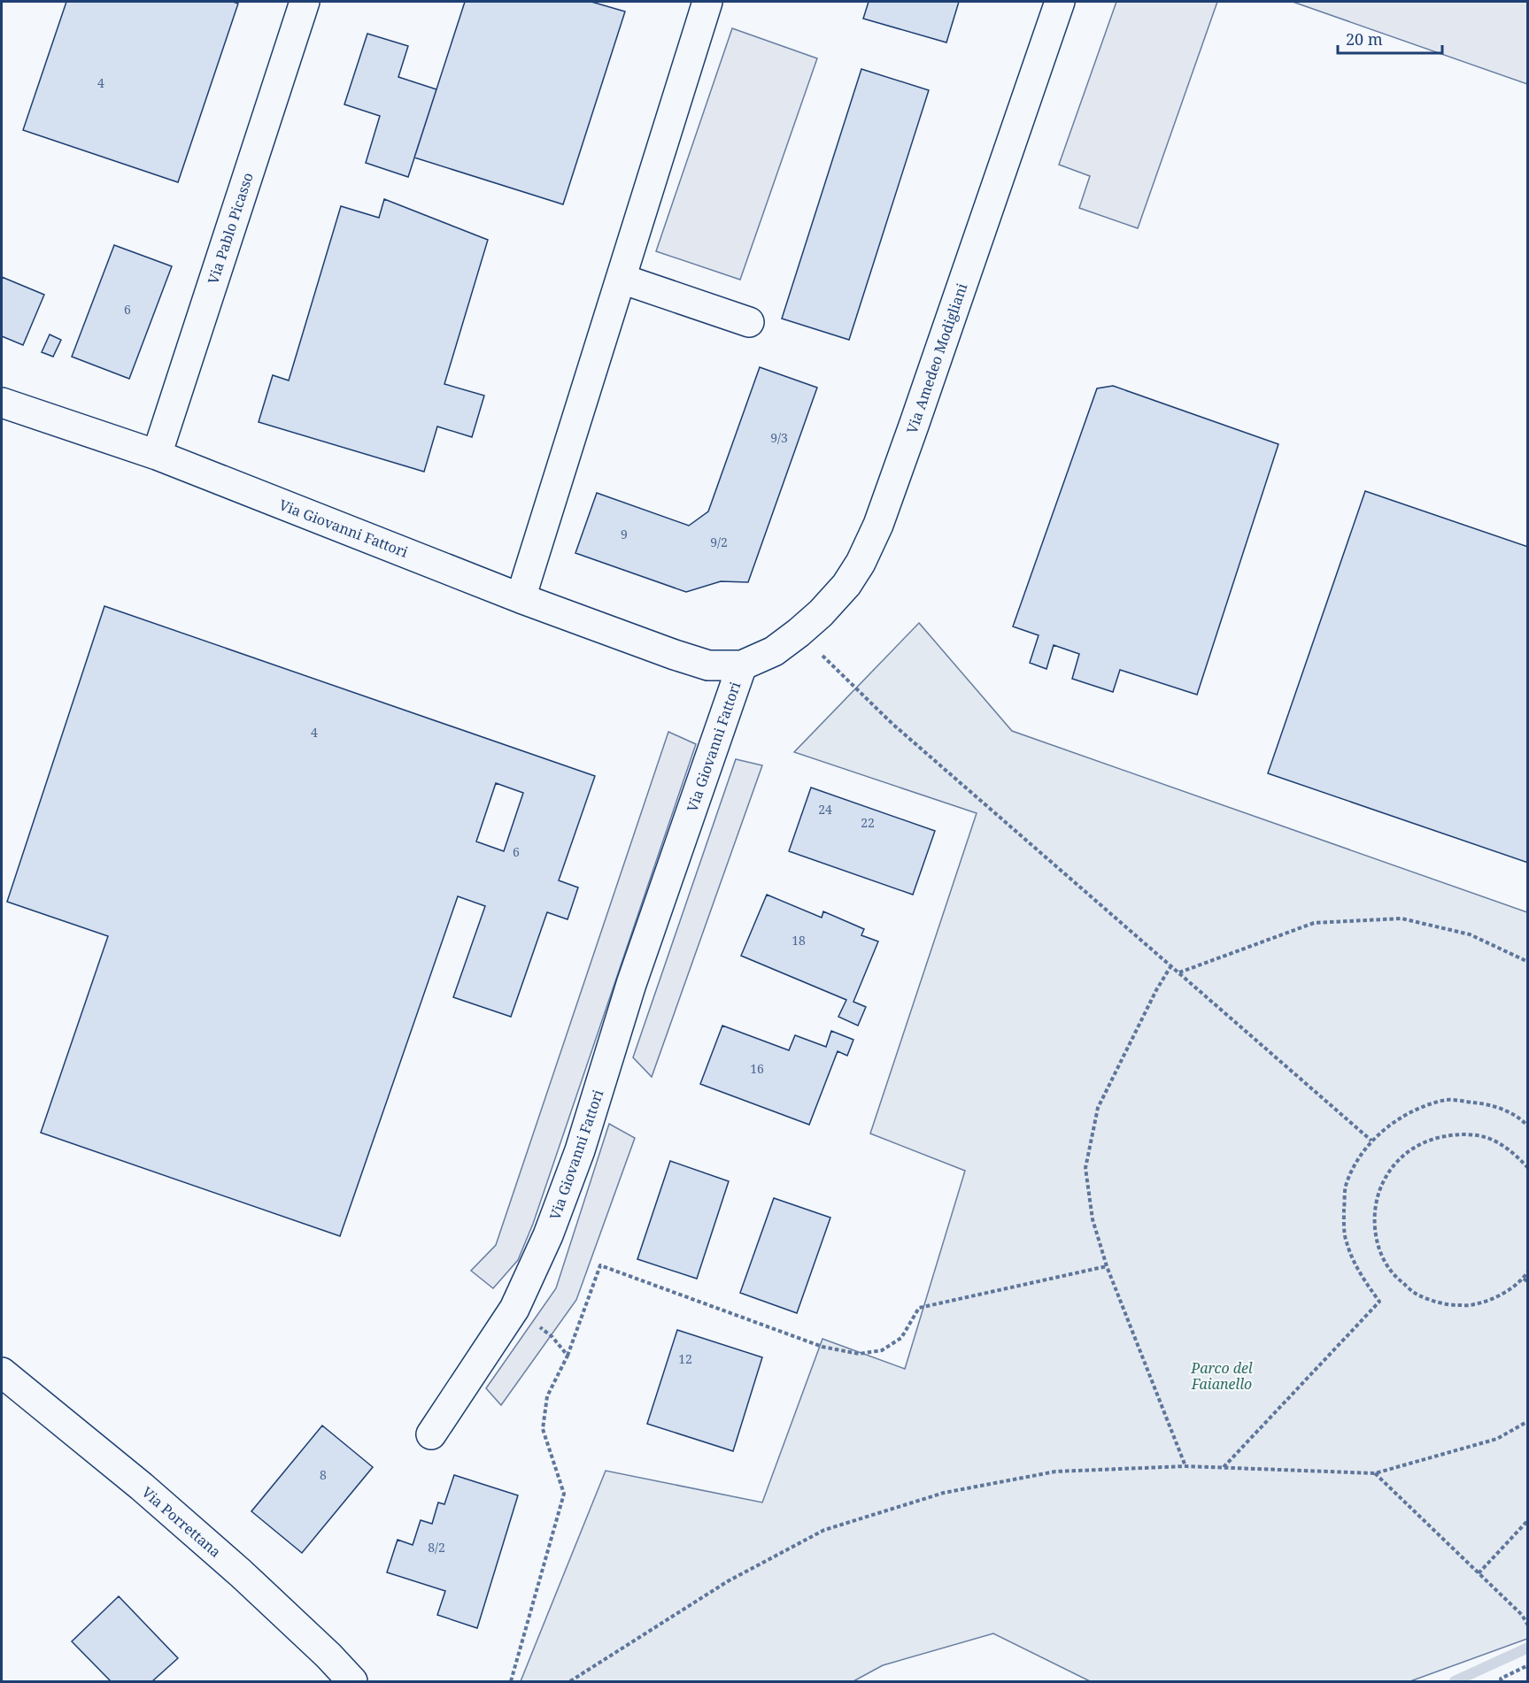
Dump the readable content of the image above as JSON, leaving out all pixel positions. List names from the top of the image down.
{
  "streets": {
    "street": [
      "Via Pablo Picasso",
      "Via Amedeo Modigliani",
      "Via Giovanni Fattori",
      "Via Porrettana"
    ]
  },
  "crossings": [
    ["Via Pablo Picasso", "Via Giovanni Fattori"],
    ["Via Amedeo Modigliani", "Via Giovanni Fattori"]
  ],
  "parks": ["Parco del Faianello"],
  "house_numbers": [
    "4",
    "6",
    "9/3",
    "9",
    "9/2",
    "4",
    "24",
    "22",
    "6",
    "18",
    "16",
    "12",
    "8",
    "8/2"
  ],
  "scale_bar": "20 m"
}
